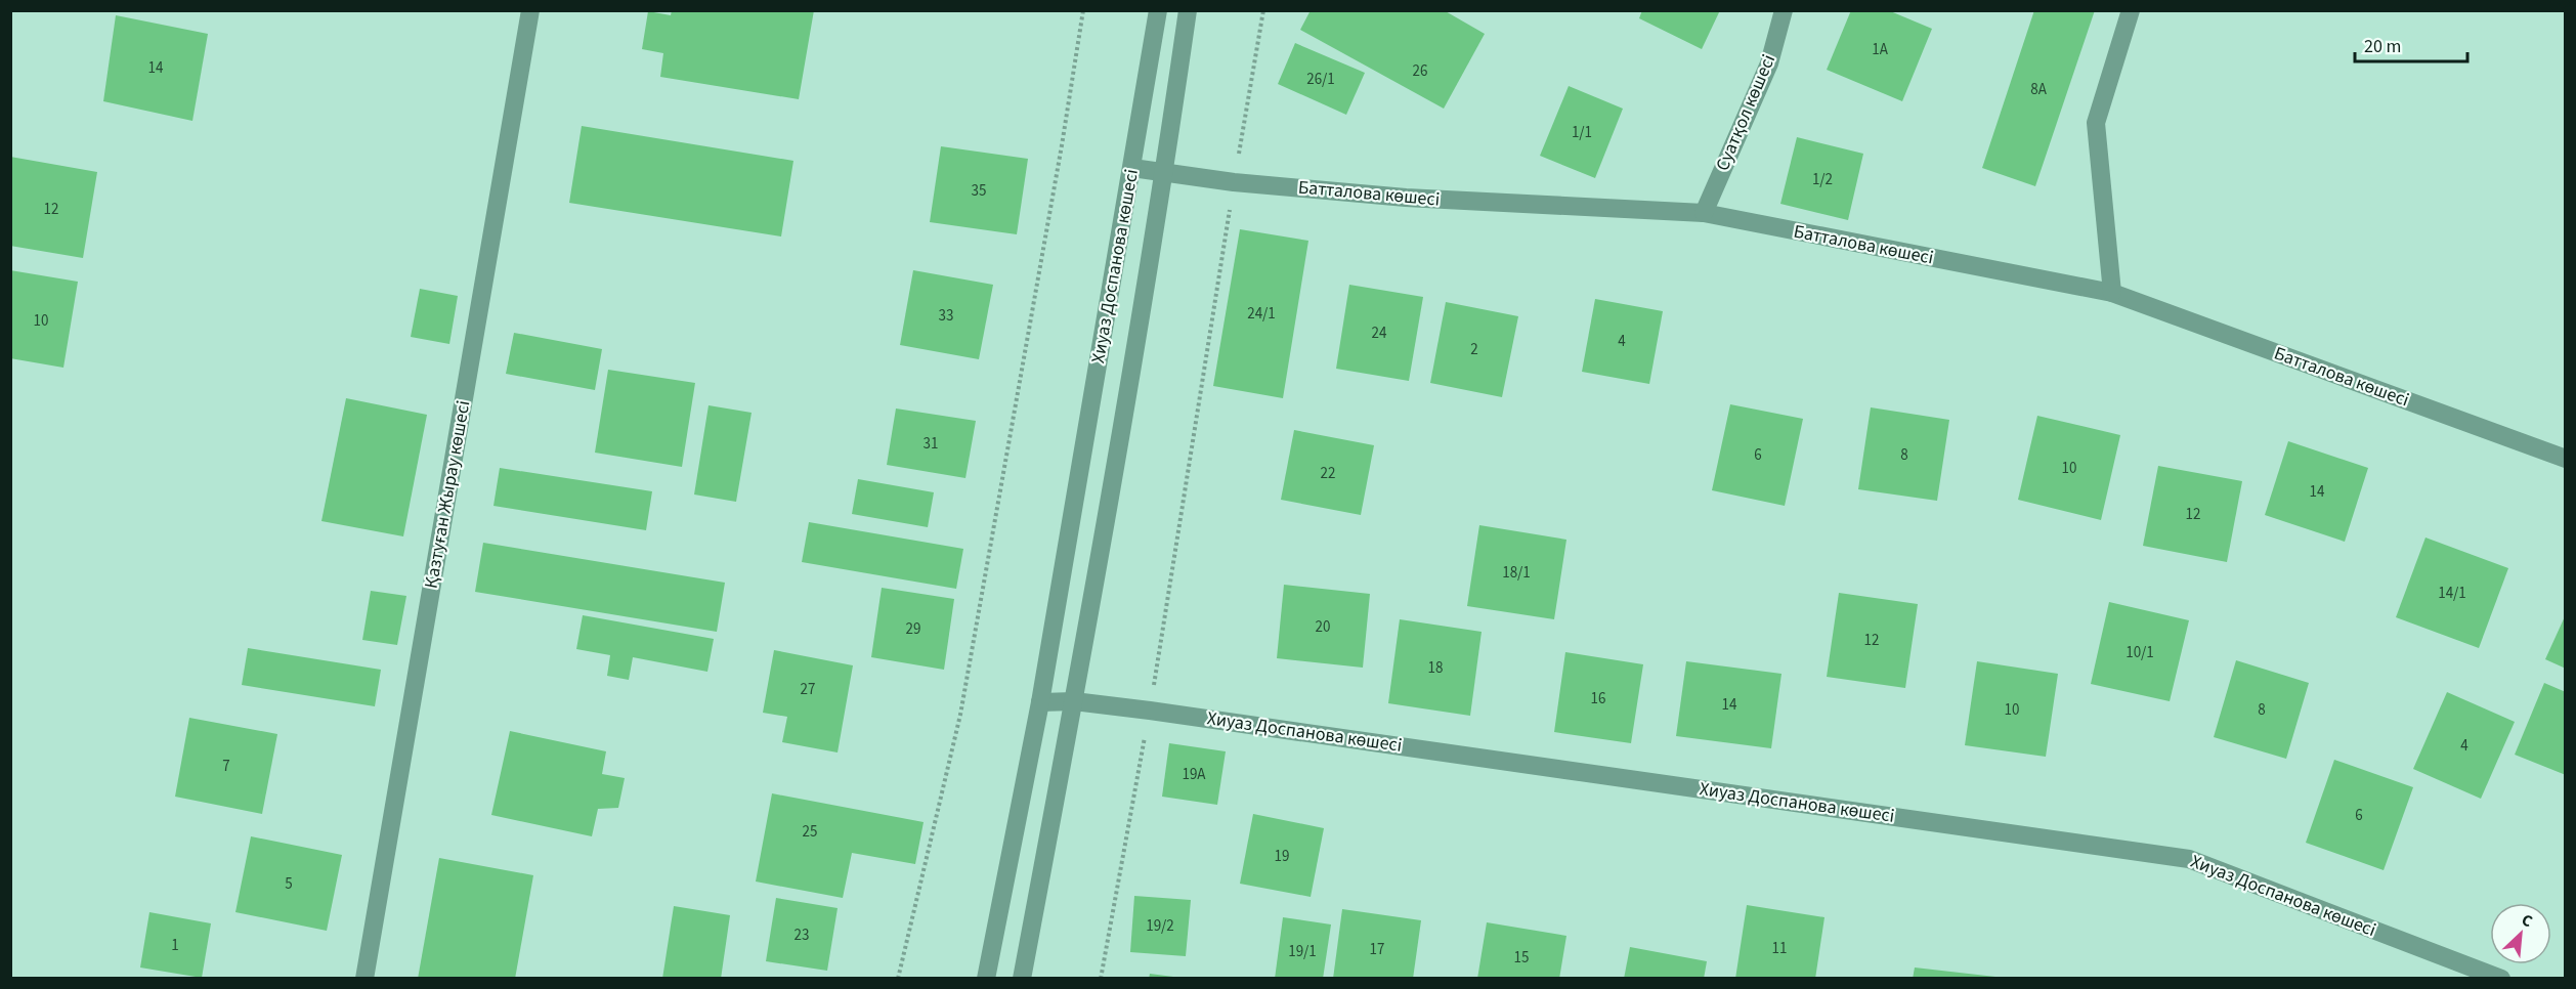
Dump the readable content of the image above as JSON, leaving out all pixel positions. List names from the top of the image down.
{
  "streets": {
    "street": [
      "Суатқол көшесі",
      "Батталова көшесі",
      "Хиуаз Доспанова көшесі",
      "Қазтуған Жырау көшесі"
    ]
  },
  "crossings": [
    ["Суатқол көшесі", "Батталова көшесі"],
    ["Батталова көшесі", "Хиуаз Доспанова көшесі"]
  ],
  "house_numbers": [
    "1А",
    "14",
    "26",
    "26/1",
    "8А",
    "1/1",
    "1/2",
    "35",
    "12",
    "24/1",
    "33",
    "10",
    "24",
    "4",
    "2",
    "31",
    "6",
    "8",
    "10",
    "22",
    "14",
    "12",
    "18/1",
    "14/1",
    "20",
    "29",
    "12",
    "10/1",
    "18",
    "27",
    "16",
    "14",
    "10",
    "8",
    "4",
    "7",
    "19А",
    "6",
    "25",
    "19",
    "5",
    "19/2",
    "23",
    "1",
    "11",
    "17",
    "19/1",
    "15"
  ],
  "scale_bar": "20 m",
  "north": "top right"
}
